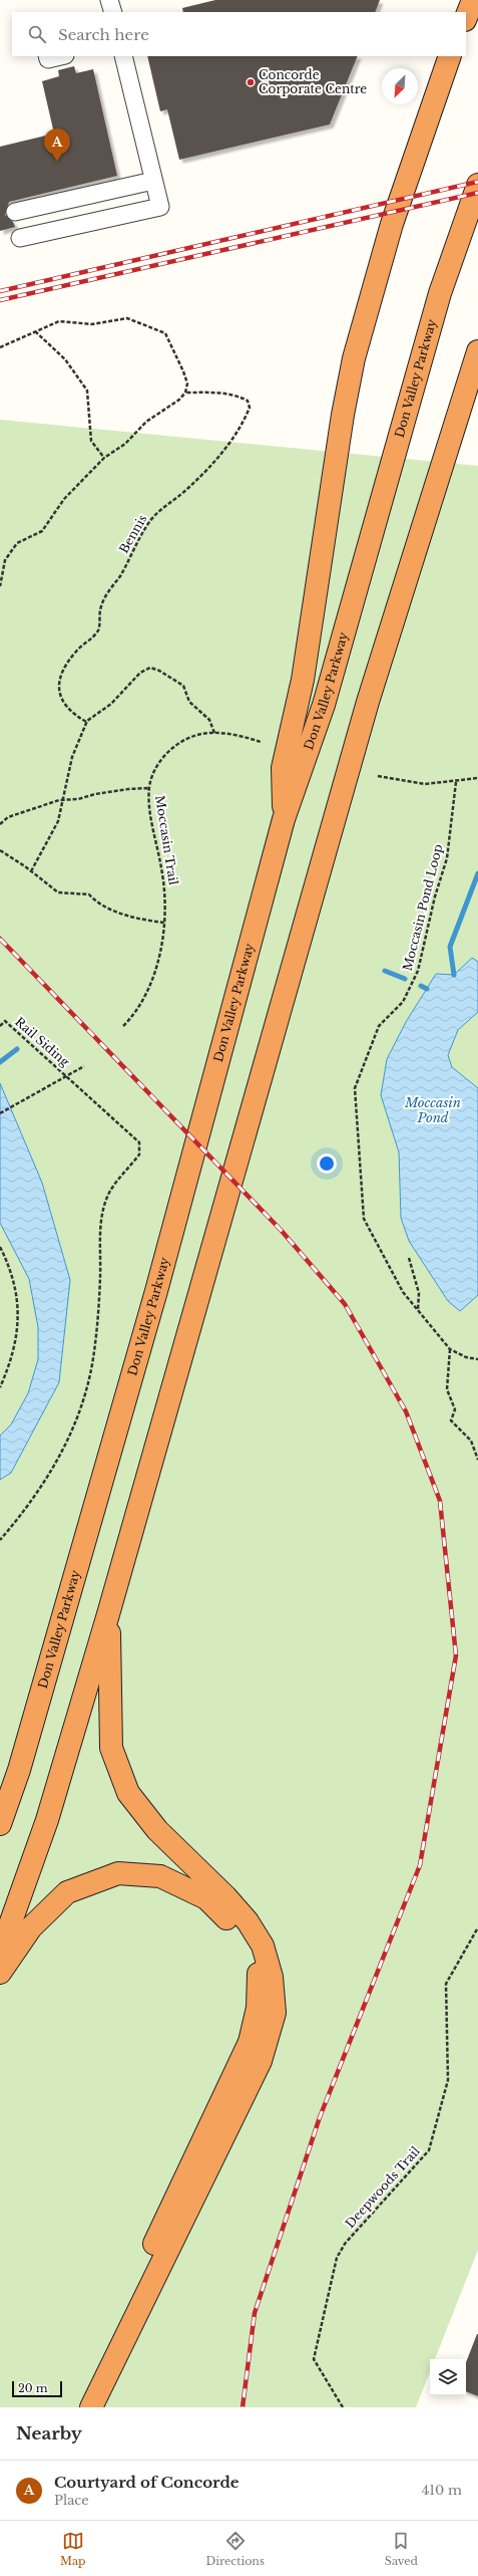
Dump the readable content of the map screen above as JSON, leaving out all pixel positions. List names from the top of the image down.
{
  "streets": {
    "highway": ["Don Valley Parkway"],
    "path": [
      "Bennis",
      "Moccasin Trail",
      "Moccasin Pond Loop",
      "Rail Siding",
      "Deepwoods Trail"
    ]
  },
  "water": ["Moccasin Pond"],
  "places": ["Concorde Corporate Centre"],
  "scale_bar": "20 m",
  "north": "bottom left",
  "page": {
    "search": "Search here",
    "pins": "A",
    "scale": "20 m",
    "heading": "Nearby",
    "list": [
      {
        "mark": "A",
        "name": "Courtyard of Concorde",
        "note": "Place",
        "value": "410 m"
      }
    ],
    "nav": ["Map", "Directions", "Saved"]
  }
}
